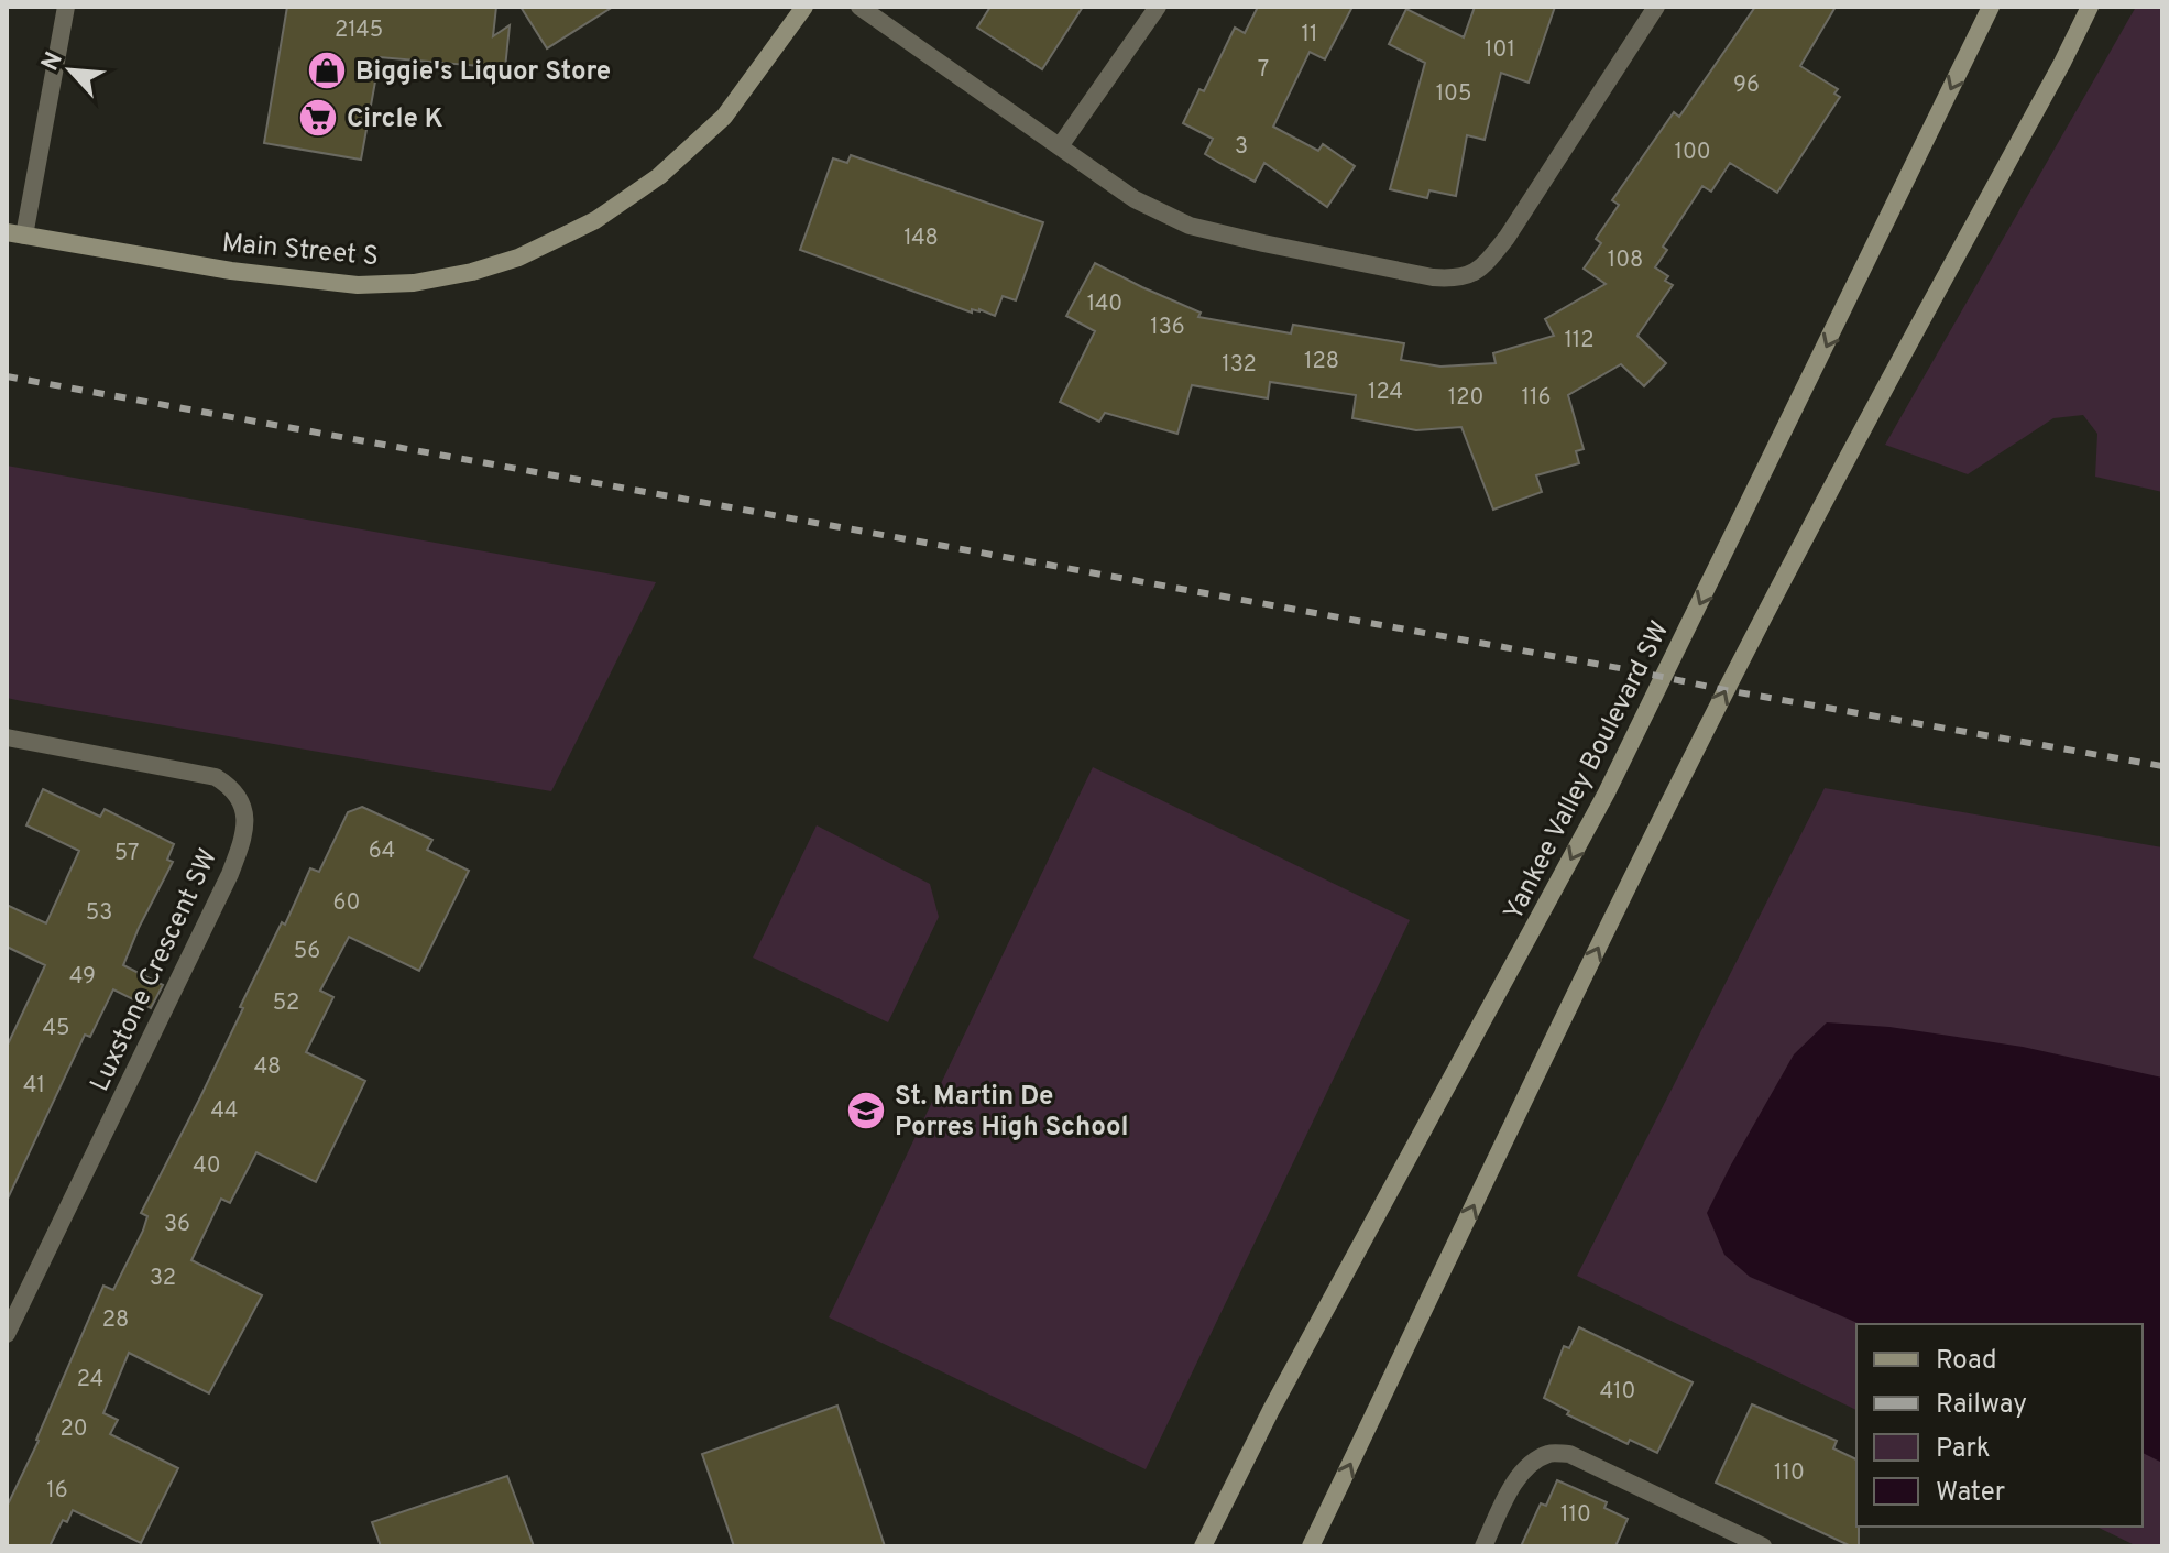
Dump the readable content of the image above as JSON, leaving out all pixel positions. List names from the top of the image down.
{
  "streets": {
    "main road": ["Main Street S", "Yankee Valley Boulevard SW"],
    "street": ["Luxstone Crescent SW"]
  },
  "places": {
    "shop": ["Biggie's Liquor Store"],
    "supermarket": ["Circle K"],
    "school or university": ["St. Martin De Porres High School"]
  },
  "house_numbers": [
    "2145",
    "11",
    "101",
    "7",
    "96",
    "105",
    "3",
    "100",
    "148",
    "108",
    "140",
    "136",
    "112",
    "128",
    "132",
    "124",
    "120",
    "116",
    "64",
    "57",
    "60",
    "53",
    "56",
    "49",
    "52",
    "45",
    "48",
    "41",
    "44",
    "40",
    "36",
    "32",
    "28",
    "24",
    "410",
    "20",
    "110",
    "16",
    "110"
  ],
  "legend": [
    "Road",
    "Railway",
    "Park",
    "Water"
  ],
  "north": "top left"
}
